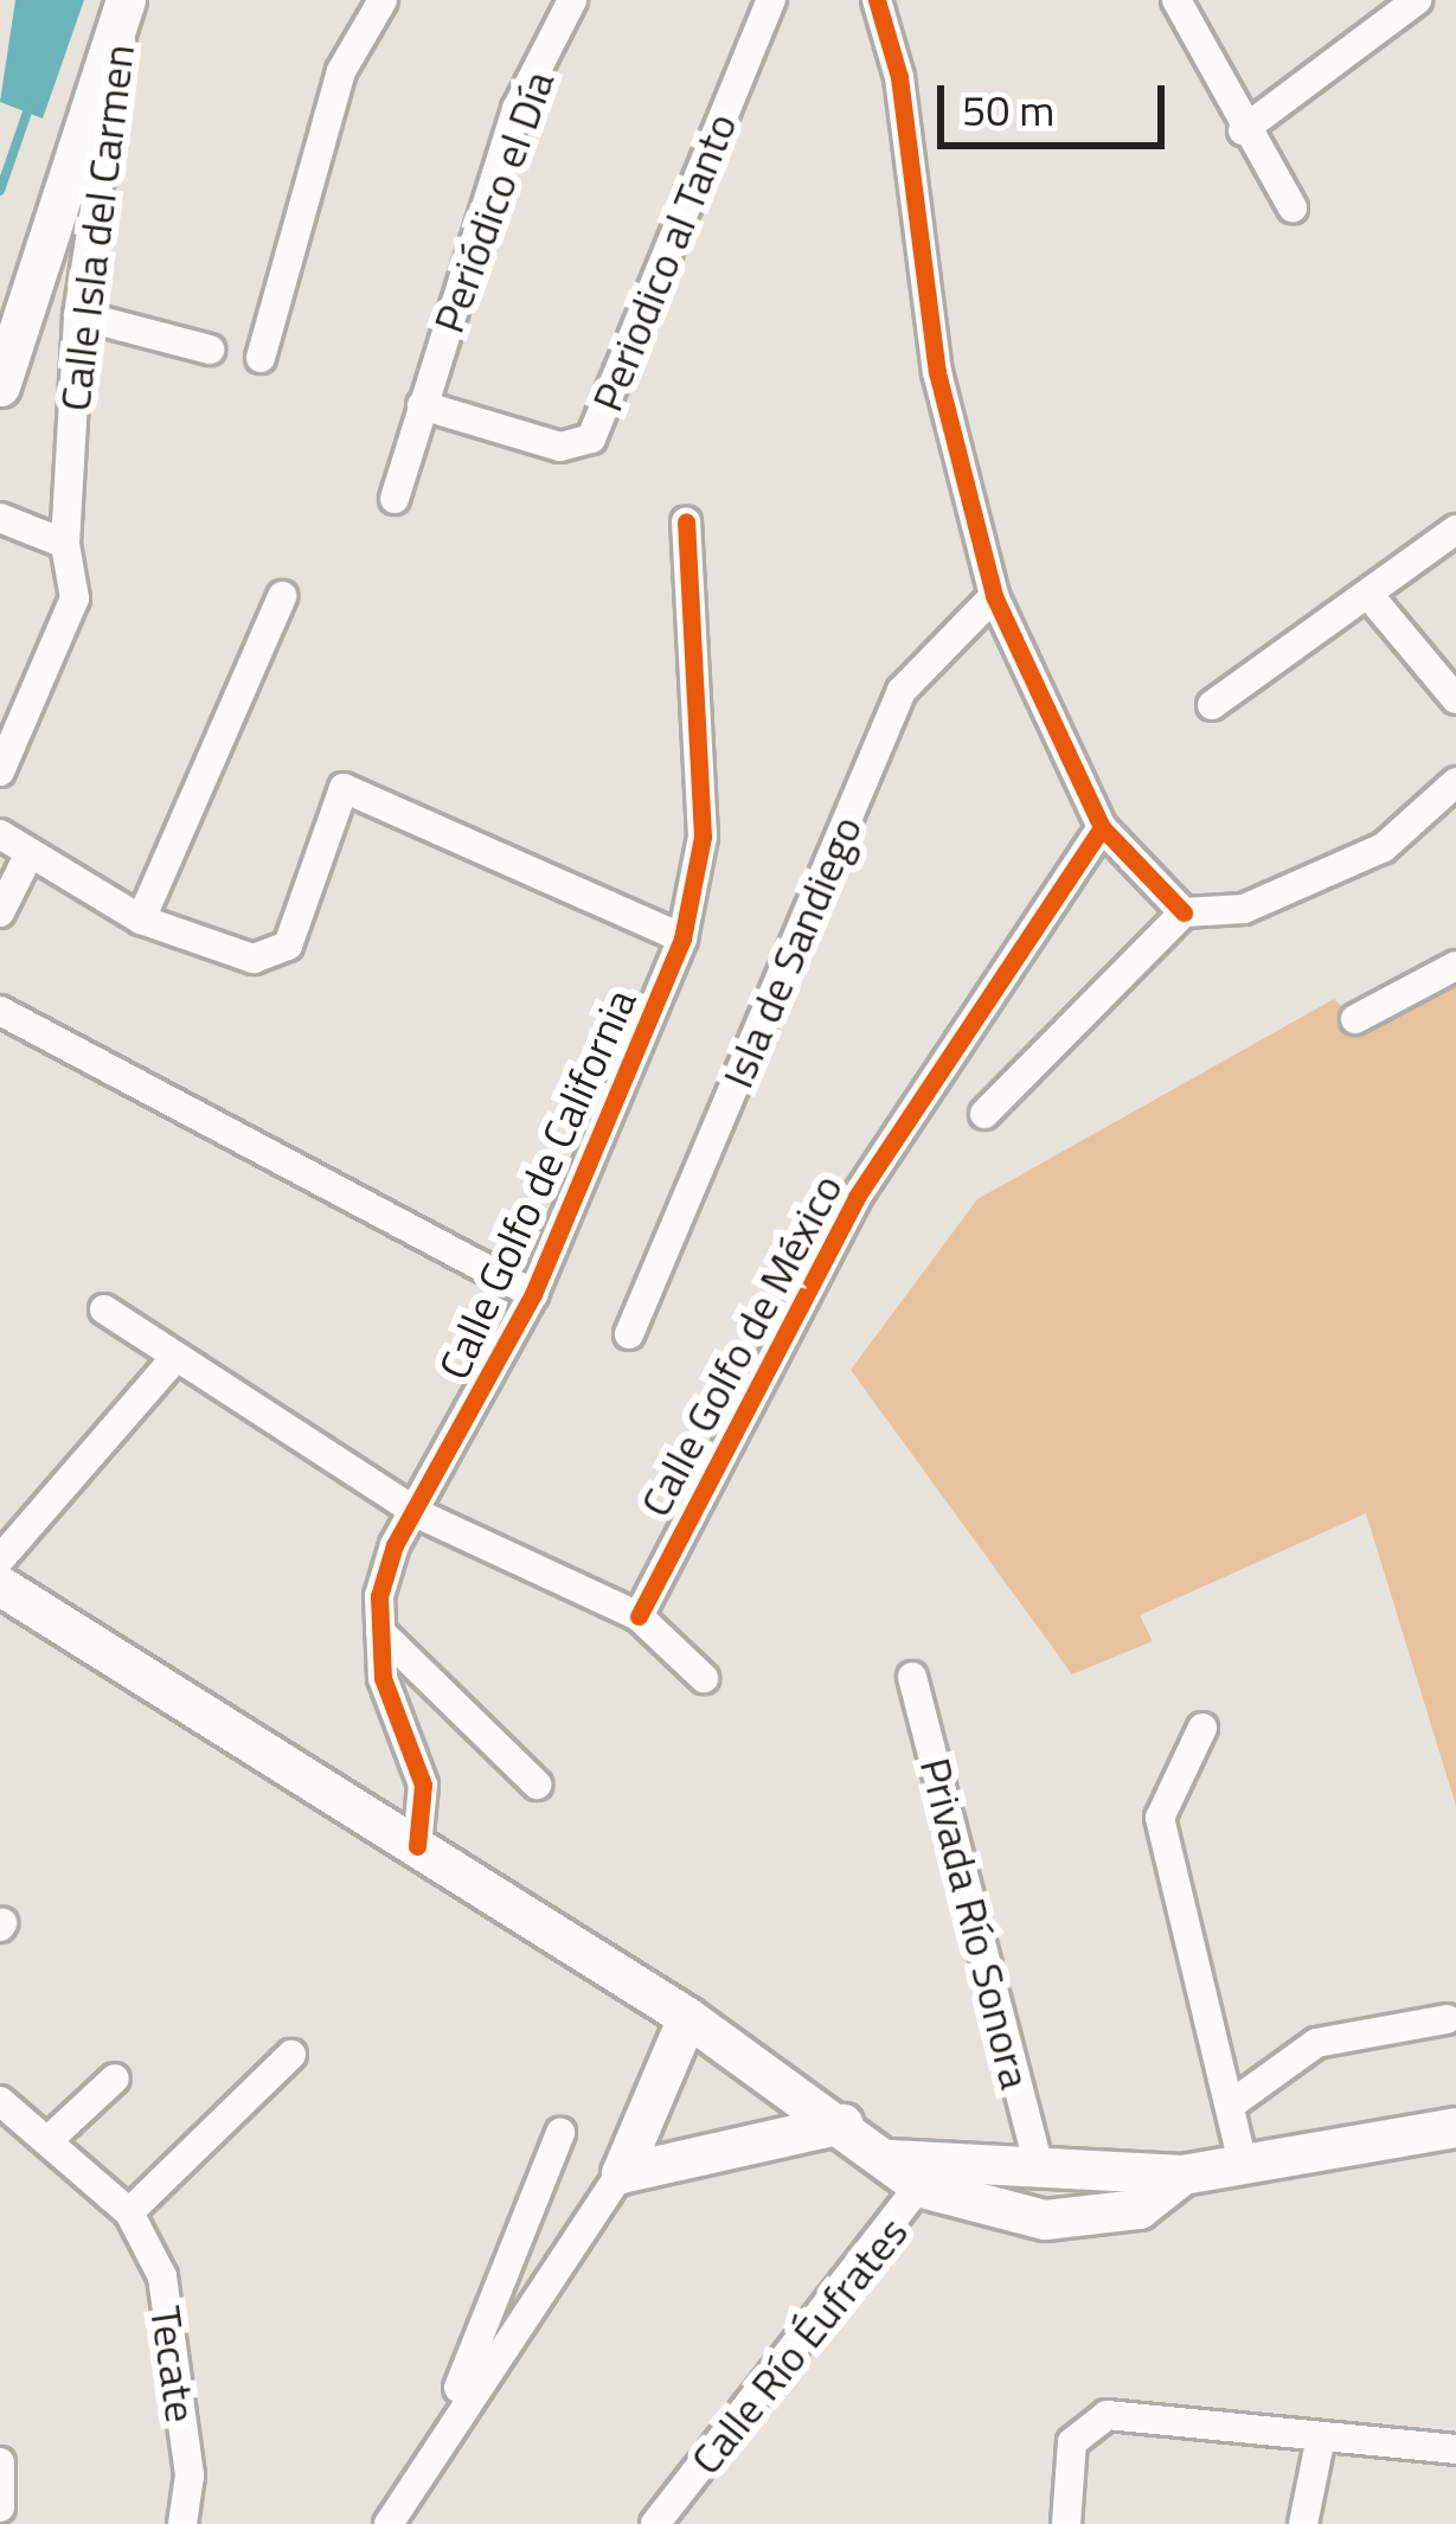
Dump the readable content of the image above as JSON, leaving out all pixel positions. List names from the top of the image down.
{
  "streets": {
    "street": [
      "Periódico el Día",
      "Calle Isla del Carmen",
      "Periodico al Tanto",
      "Isla de Sandiego",
      "Calle Golfo de California",
      "Calle Golfo de México",
      "Privada Río Sonora",
      "Calle Río Éufrates",
      "Tecate"
    ]
  },
  "crossings": [
    ["Periódico el Día", "Periodico al Tanto"]
  ],
  "scale_bar": "50 m"
}
